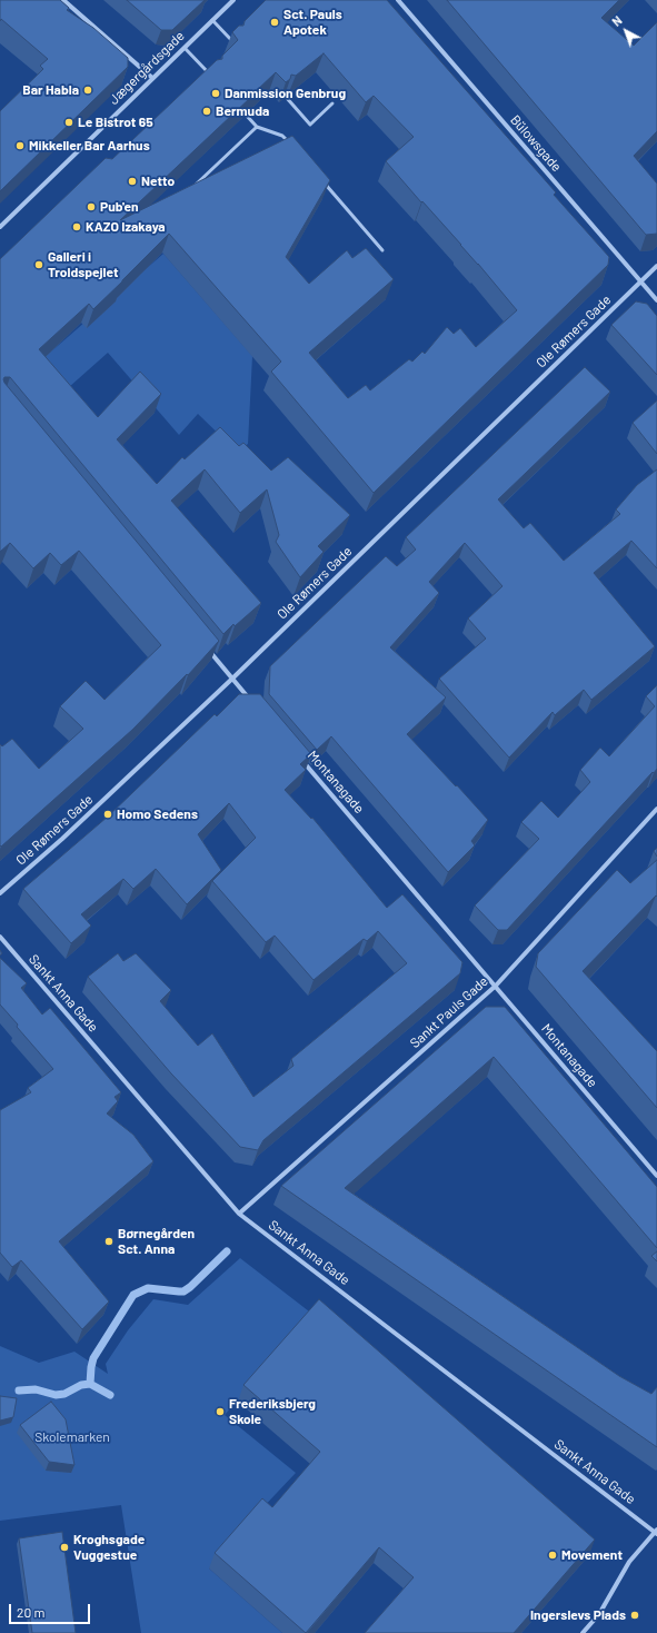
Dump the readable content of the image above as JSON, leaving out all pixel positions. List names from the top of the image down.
{
  "streets": {
    "street": [
      "Jægergårdsgade",
      "Bülowsgade",
      "Ole Rømers Gade",
      "Montanagade",
      "Sankt Anna Gade",
      "Sankt Pauls Gade"
    ]
  },
  "crossings": [
    ["Bülowsgade", "Ole Rømers Gade"],
    ["Montanagade", "Sankt Pauls Gade"],
    ["Sankt Anna Gade", "Sankt Pauls Gade"]
  ],
  "parks": ["Skolemarken"],
  "places": [
    "Sct. Pauls Apotek",
    "Bar Habla",
    "Danmission Genbrug",
    "Bermuda",
    "Le Bistrot 65",
    "Mikkeller Bar Aarhus",
    "Netto",
    "Pub'en",
    "KAZO Izakaya",
    "Galleri i Troldspejlet",
    "Homo Sedens",
    "Børnegården Sct. Anna",
    "Frederiksbjerg Skole",
    "Kroghsgade Vuggestue",
    "Movement",
    "Ingerslevs Plads"
  ],
  "scale_bar": "20 m",
  "north": "top left"
}
